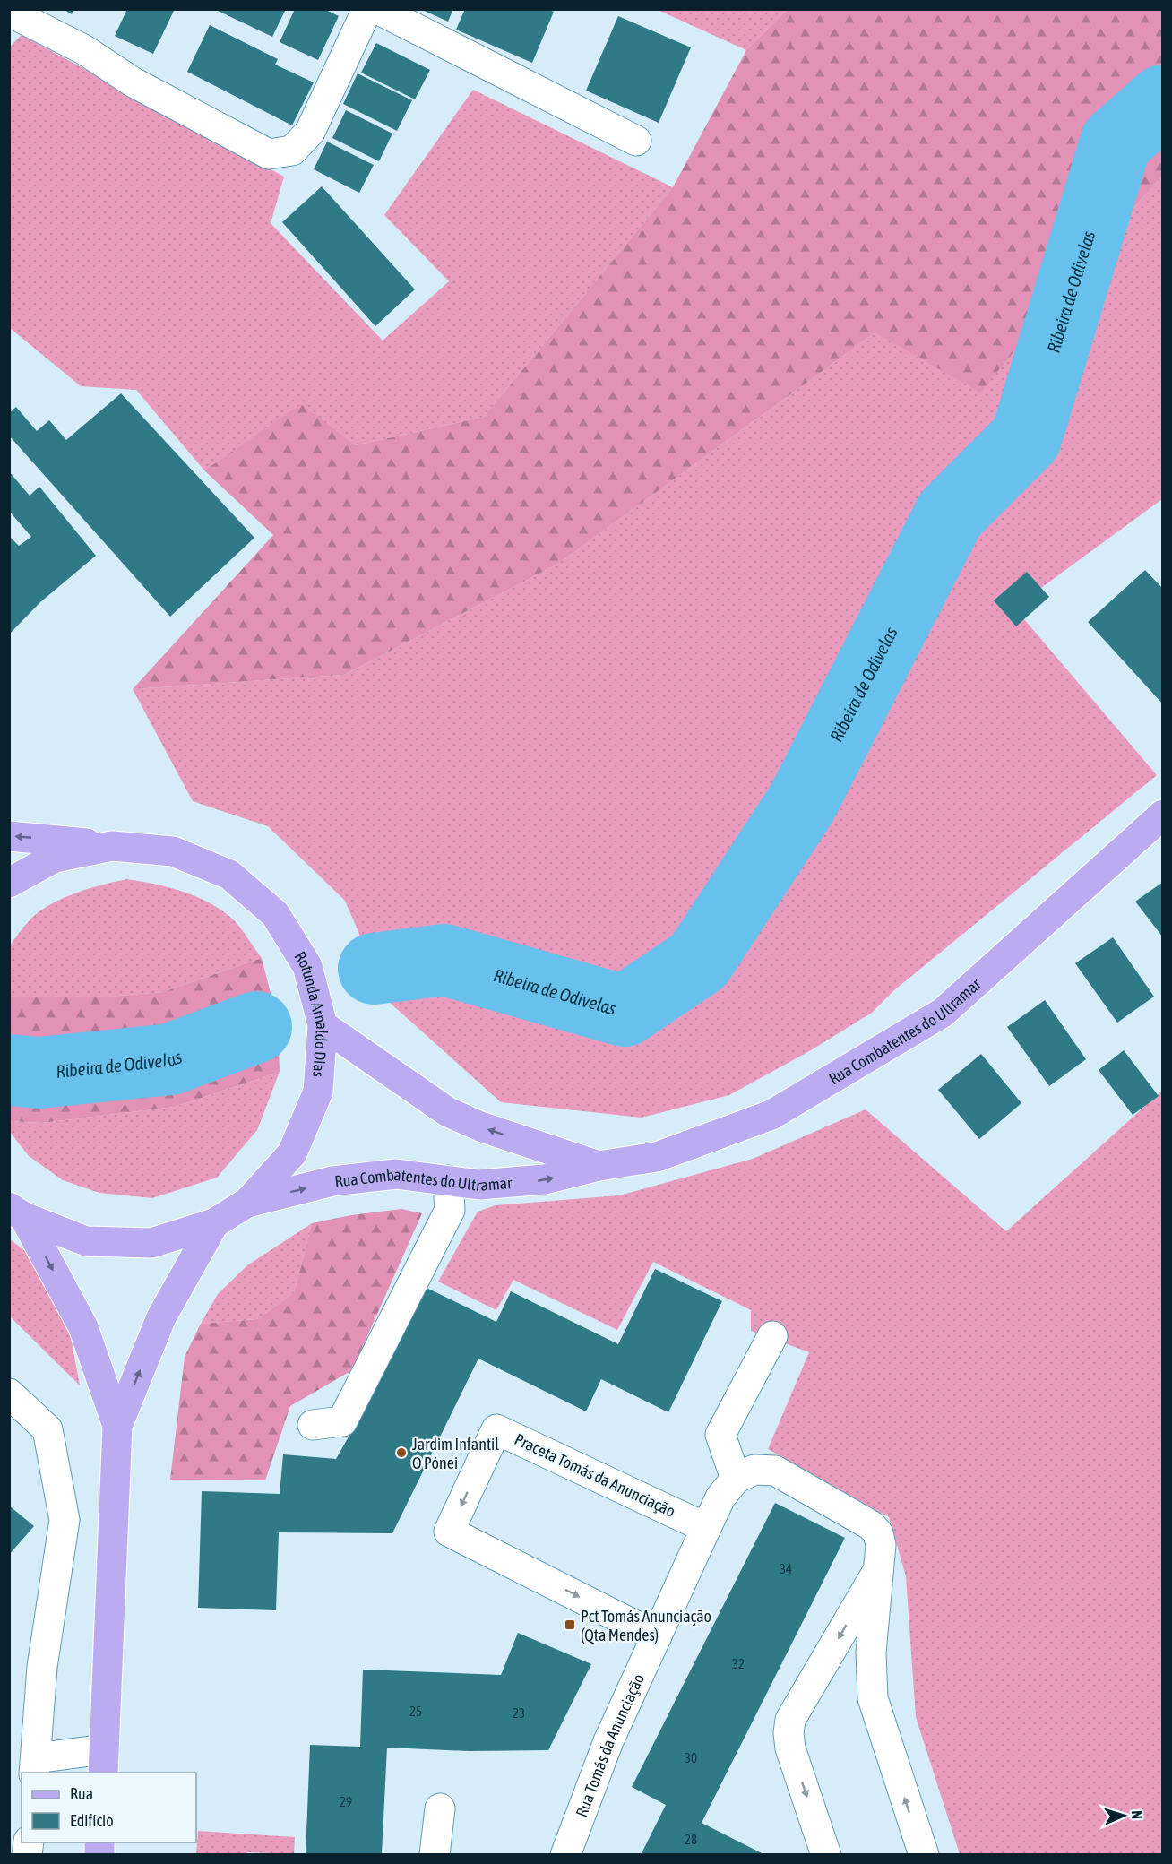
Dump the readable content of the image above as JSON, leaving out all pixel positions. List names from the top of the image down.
{
  "streets": {
    "main road": ["Rotunda Arnaldo Dias", "Rua Combatentes do Ultramar"],
    "street": ["Praceta Tomás da Anunciação", "Rua Tomás da Anunciação"]
  },
  "crossings": [
    ["Rotunda Arnaldo Dias", "Rua Combatentes do Ultramar"],
    ["Praceta Tomás da Anunciação", "Rua Tomás da Anunciação"]
  ],
  "water": ["Ribeira de Odivelas"],
  "places": {
    "other": ["Jardim Infantil O Pónei"],
    "transit": ["Pct Tomás Anunciação (Qta Mendes)"]
  },
  "house_numbers": [
    "34",
    "32",
    "25",
    "23",
    "30",
    "29",
    "28"
  ],
  "legend": ["Rua", "Edifício"],
  "north": "right"
}
